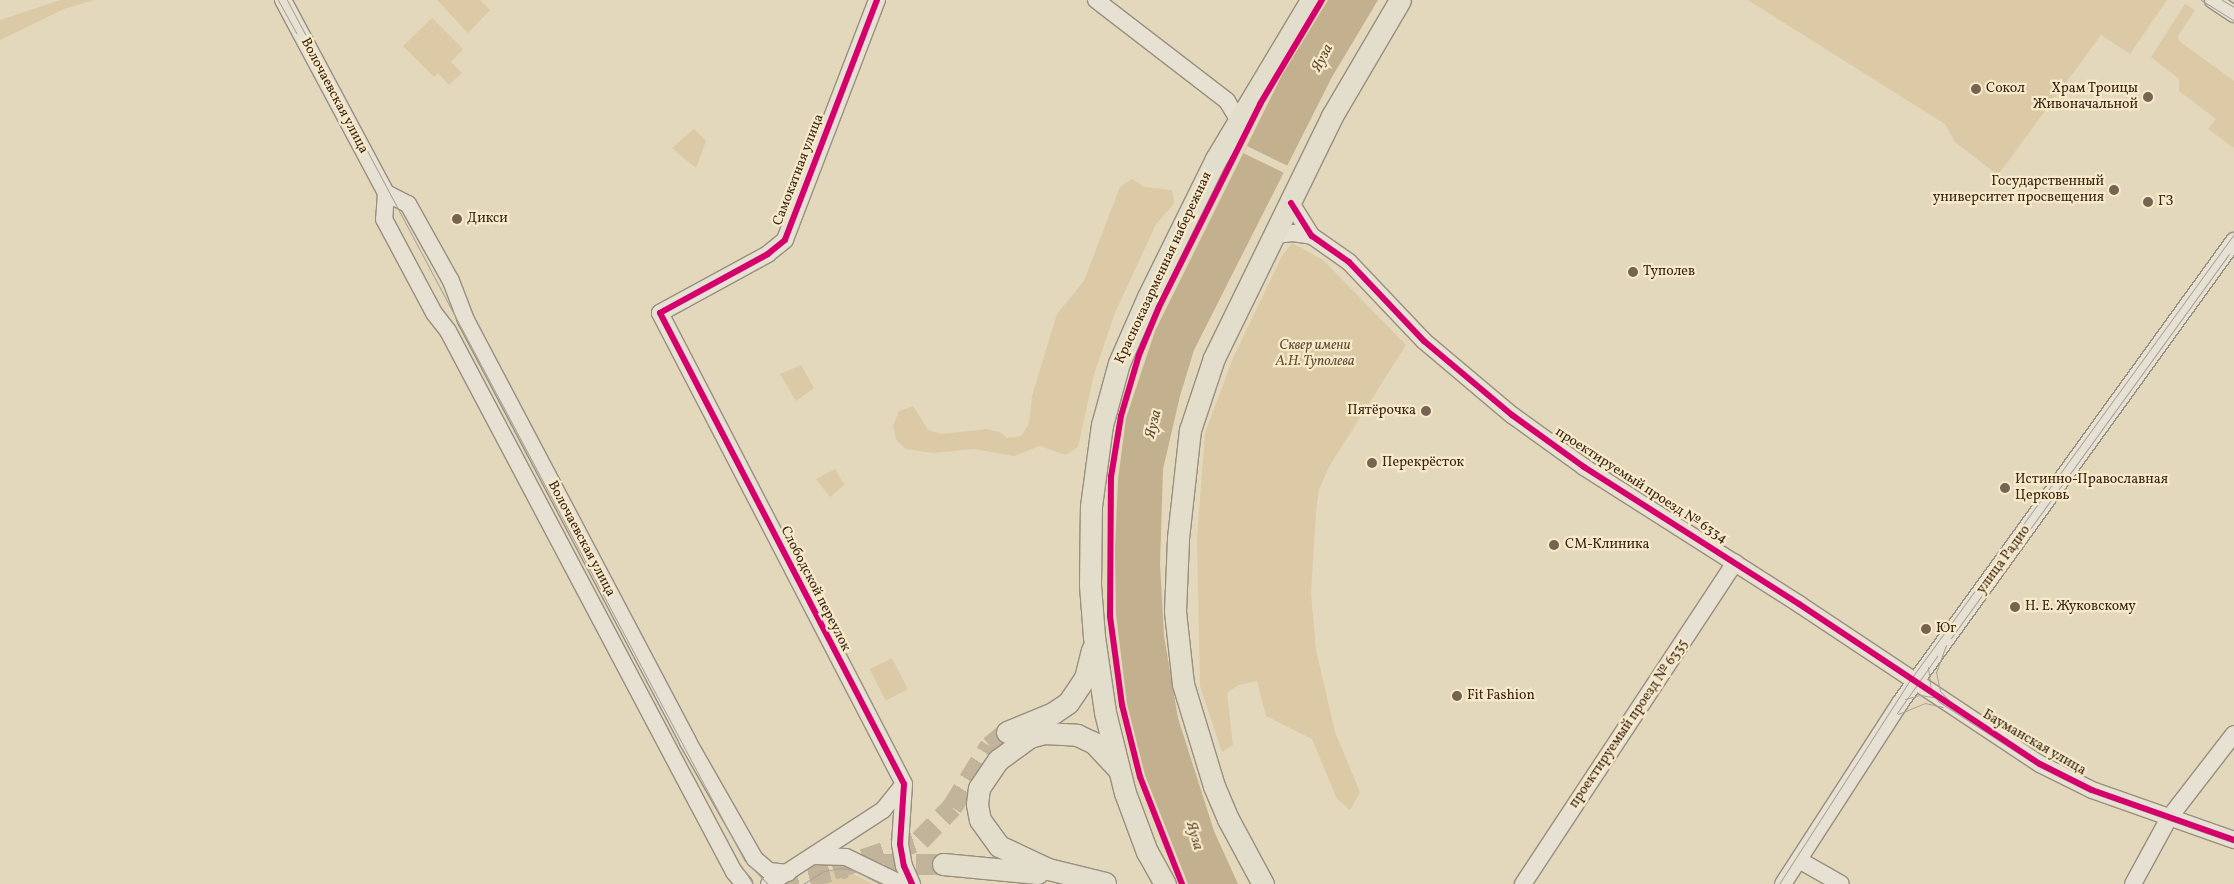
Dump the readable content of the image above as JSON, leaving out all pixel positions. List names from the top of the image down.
{
  "streets": {
    "main road": ["Красноказарменная набережная"],
    "street": [
      "Волочаевская улица",
      "Самокатная улица",
      "проектируемый проезд № 6334",
      "улица Радио",
      "Слободской переулок",
      "проектируемый проезд № 6335",
      "Бауманская улица"
    ]
  },
  "crossings": [
    ["Самокатная улица", "Слободской переулок"],
    ["проектируемый проезд № 6334", "улица Радио"],
    ["проектируемый проезд № 6334", "проектируемый проезд № 6335"],
    ["проектируемый проезд № 6334", "Бауманская улица"],
    ["улица Радио", "Бауманская улица"]
  ],
  "water": ["Яуза"],
  "parks": ["Сквер имени А.Н. Туполева"],
  "places": [
    "Сокол",
    "Храм Троицы Живоначальной",
    "Государственный университет просвещения",
    "ГЗ",
    "Дикси",
    "Туполев",
    "Пятёрочка",
    "Перекрёсток",
    "Истинно-Православная Церковь",
    "СМ-Клиника",
    "Н. Е. Жуковскому",
    "Юг",
    "Fit Fashion"
  ]
}
